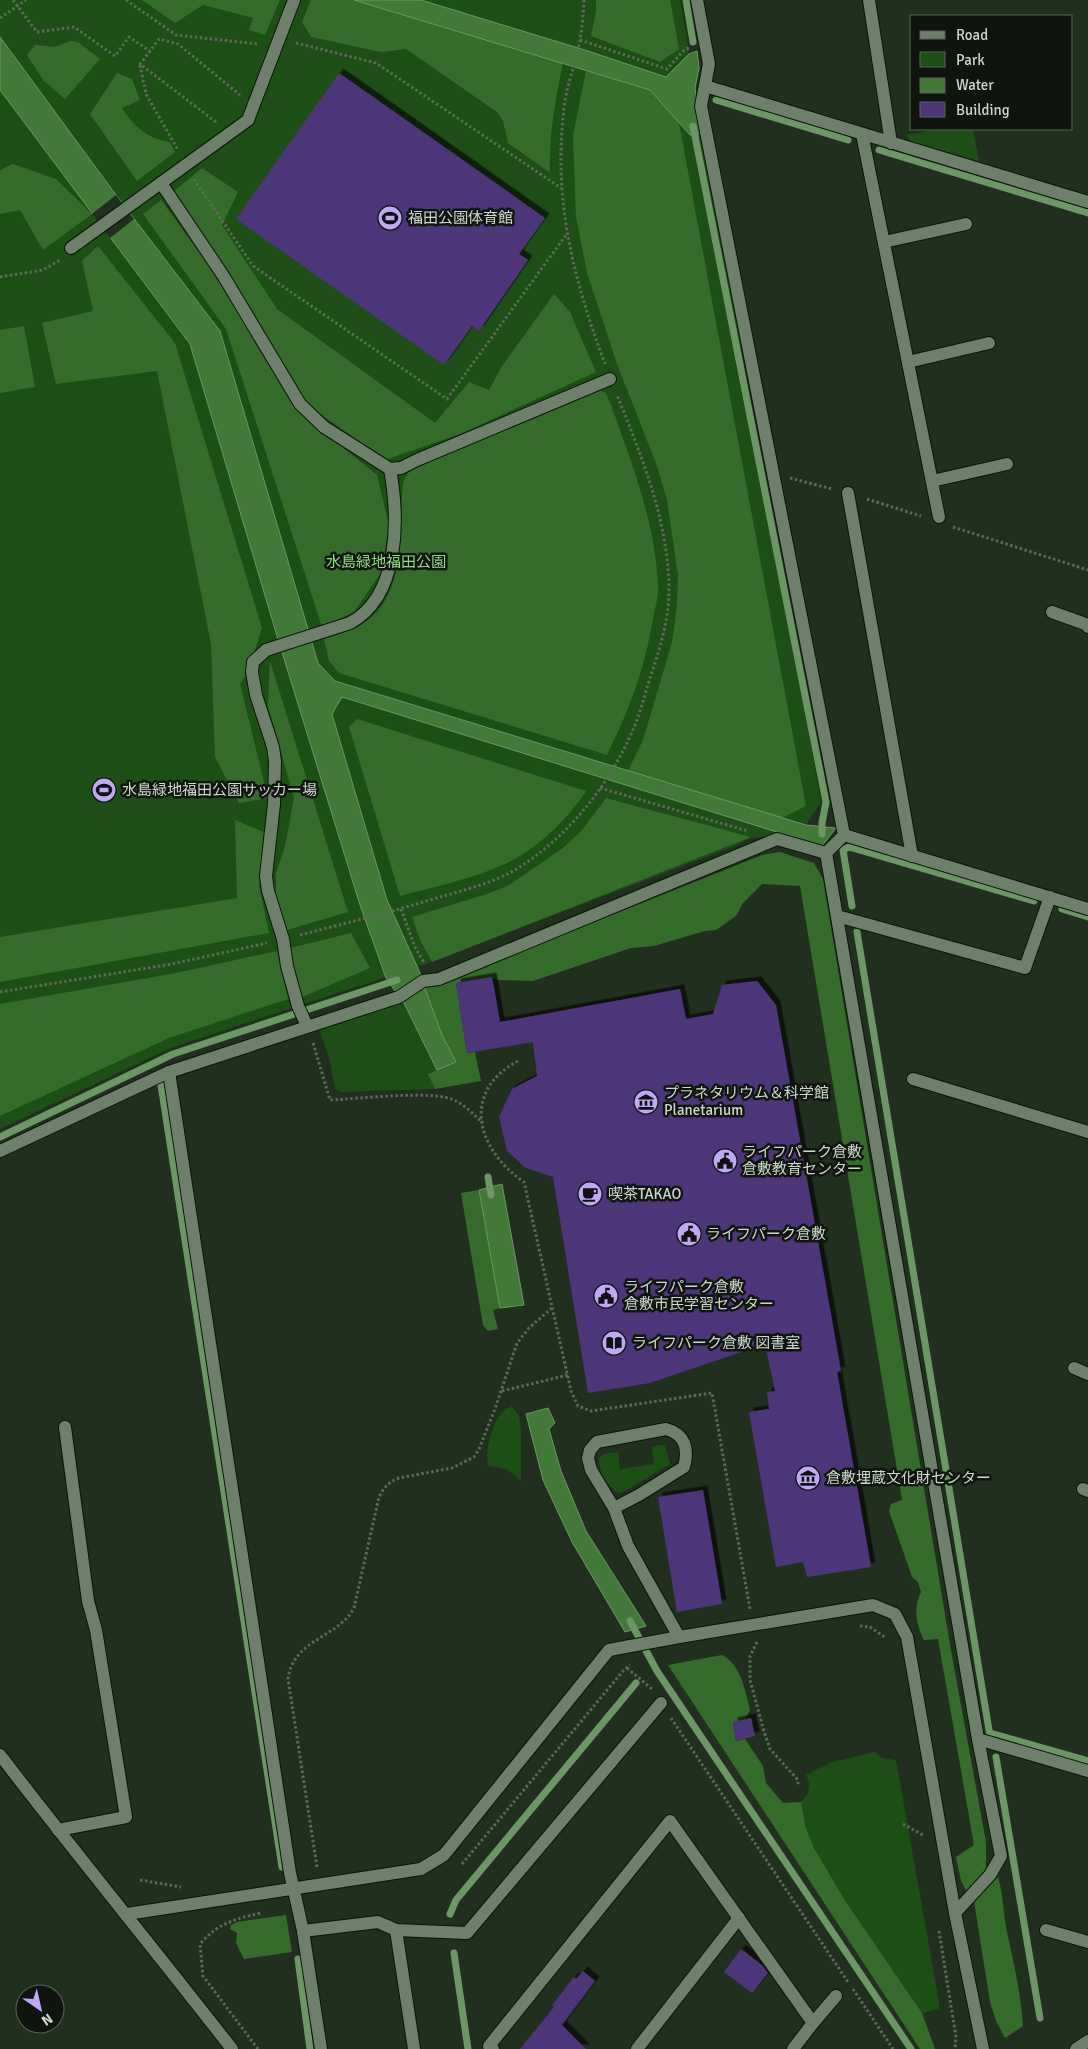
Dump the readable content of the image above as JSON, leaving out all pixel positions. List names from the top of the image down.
{
  "parks": ["水島緑地福田公園"],
  "places": {
    "sports": ["福田公園体育館", "水島緑地福田公園サッカー場"],
    "museum": ["プラネタリウム＆科学館 Planetarium", "倉敷埋蔵文化財センター"],
    "public building": ["ライフパーク倉敷 倉敷教育センター", "ライフパーク倉敷", "ライフパーク倉敷 倉敷市民学習センター"],
    "cafe": ["喫茶TAKAO"],
    "library": ["ライフパーク倉敷 図書室"]
  },
  "legend": [
    "Road",
    "Park",
    "Water",
    "Building"
  ],
  "north": "bottom right"
}
